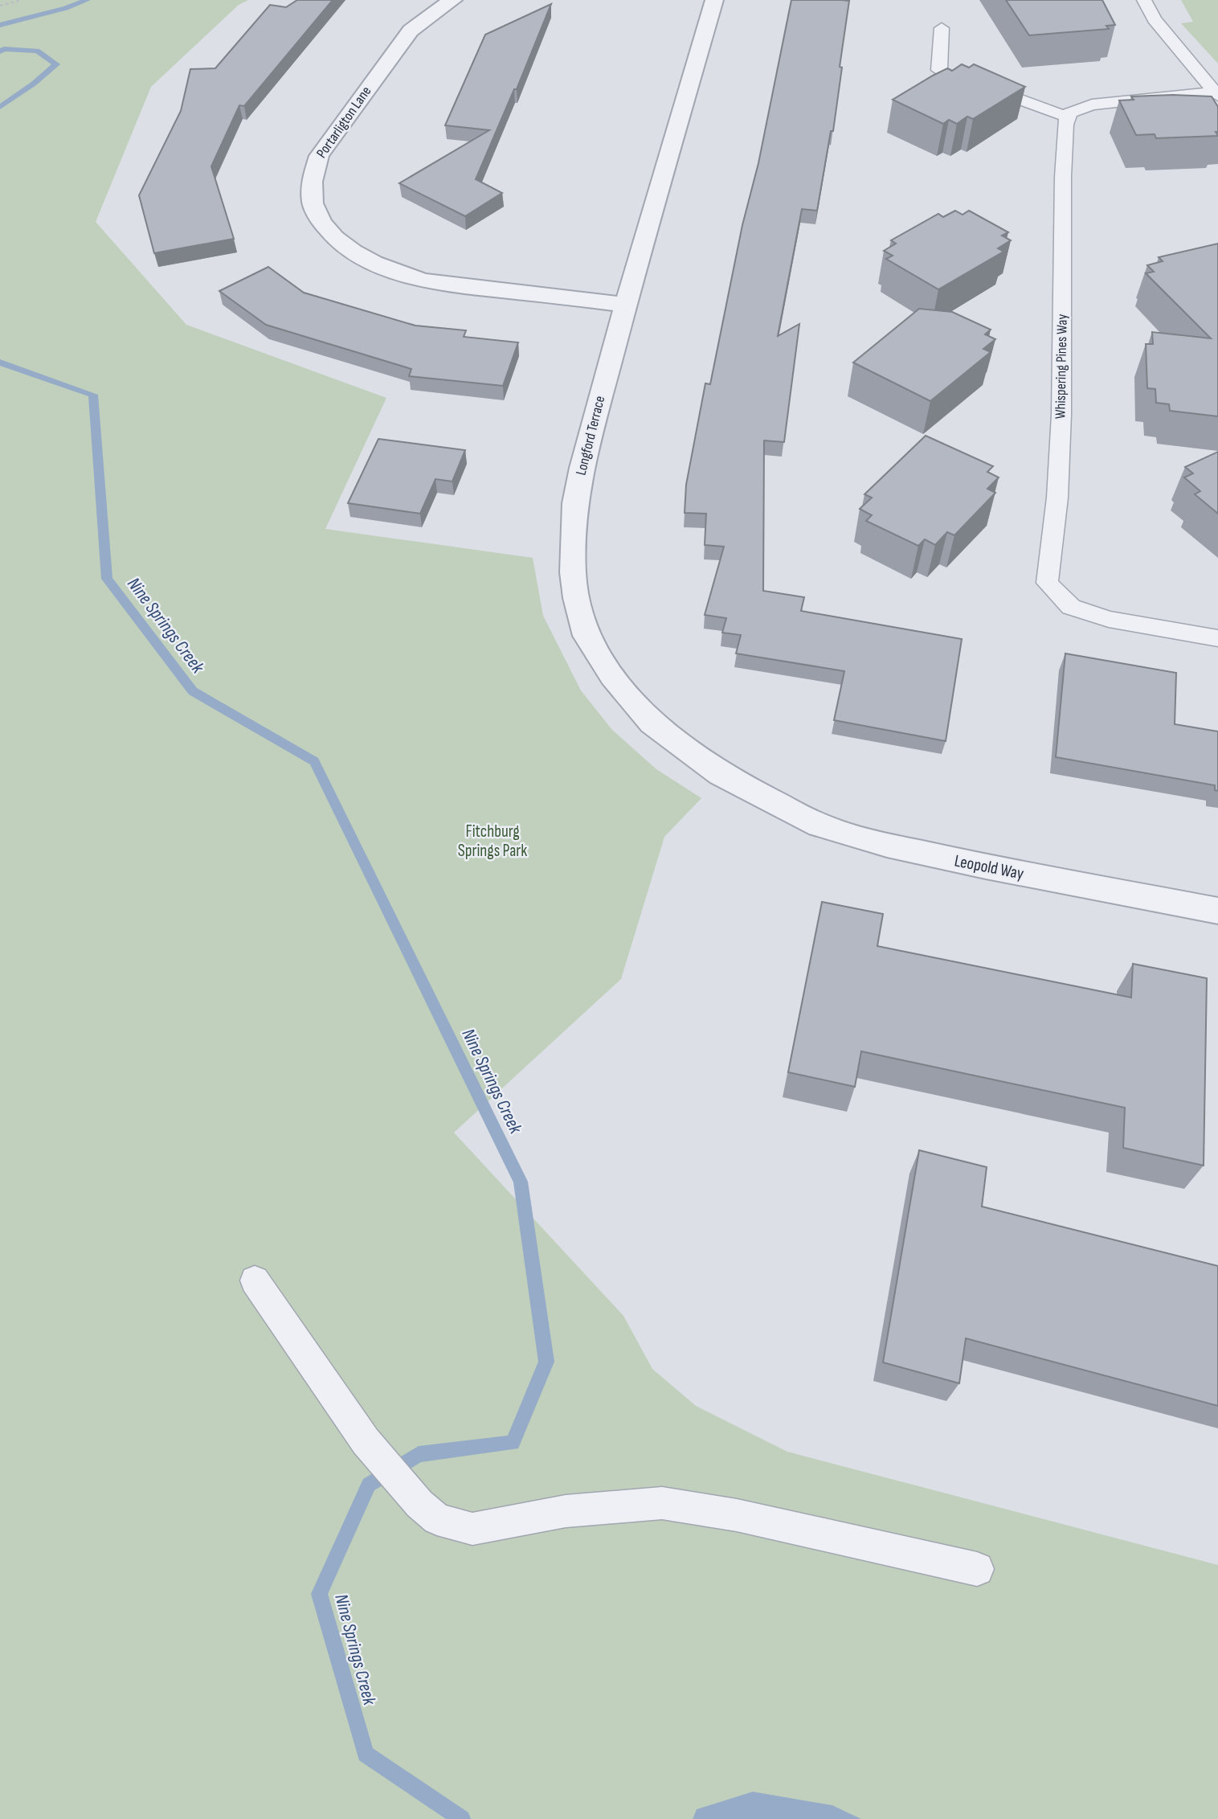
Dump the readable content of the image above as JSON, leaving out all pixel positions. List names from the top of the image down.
{
  "streets": {
    "street": ["Portarligton Lane", "Longford Terrace", "Leopold Way"],
    "lane": ["Whispering Pines Way"]
  },
  "crossings": [
    ["Portarligton Lane", "Longford Terrace"],
    ["Longford Terrace", "Leopold Way"]
  ],
  "water": ["Nine Springs Creek"],
  "parks": ["Fitchburg Springs Park"]
}
